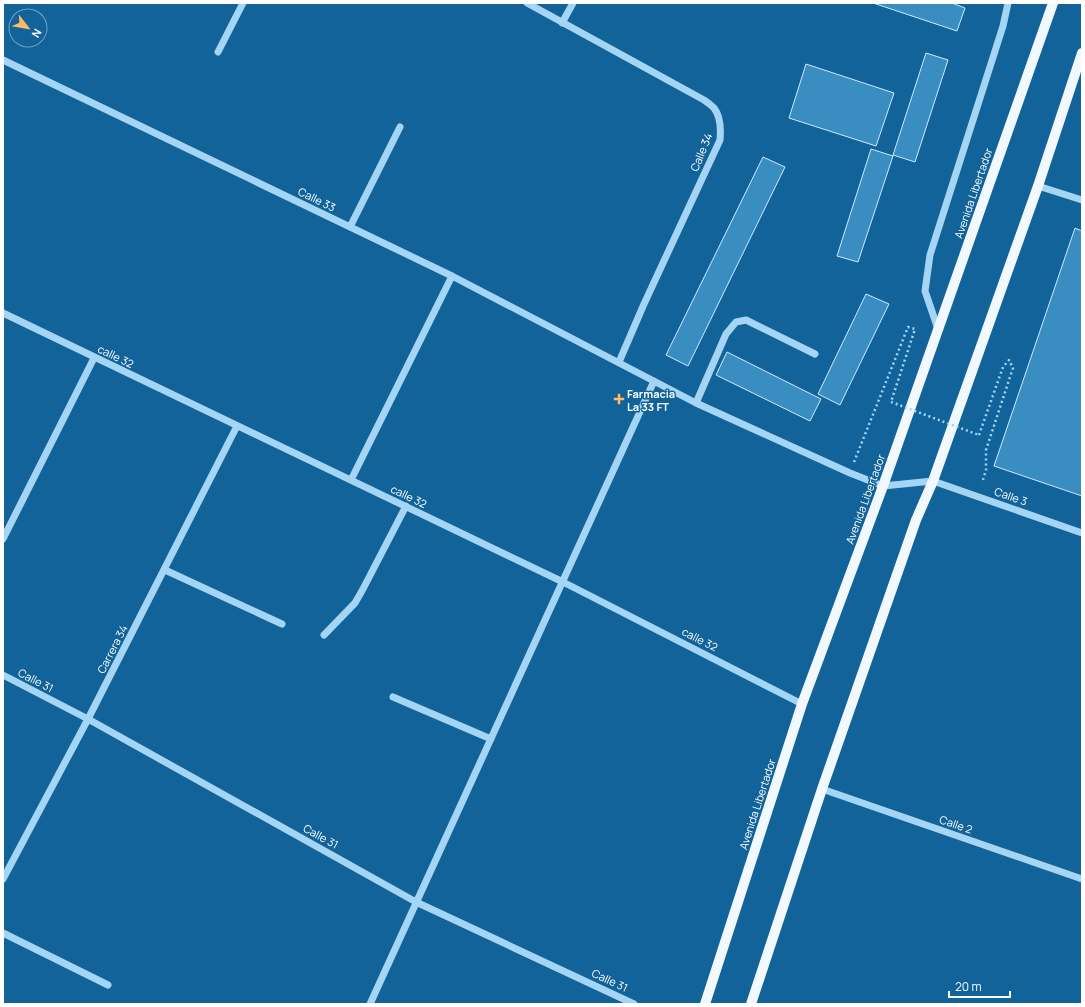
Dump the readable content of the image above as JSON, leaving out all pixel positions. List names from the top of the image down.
{
  "streets": {
    "main road": ["Avenida Libertador"],
    "street": [
      "Calle 34",
      "Calle 33",
      "calle 32",
      "Calle 3",
      "Carrera 34",
      "Calle 31",
      "Calle 2"
    ]
  },
  "crossings": [
    ["Calle 34", "Calle 33"],
    ["Avenida Libertador", "Calle 33"],
    ["Avenida Libertador", "calle 32"],
    ["calle 32", "Carrera 34"],
    ["Carrera 34", "Calle 31"]
  ],
  "places": {
    "health": ["Farmacia La 33 FT"]
  },
  "scale_bar": "20 m",
  "north": "bottom right"
}
